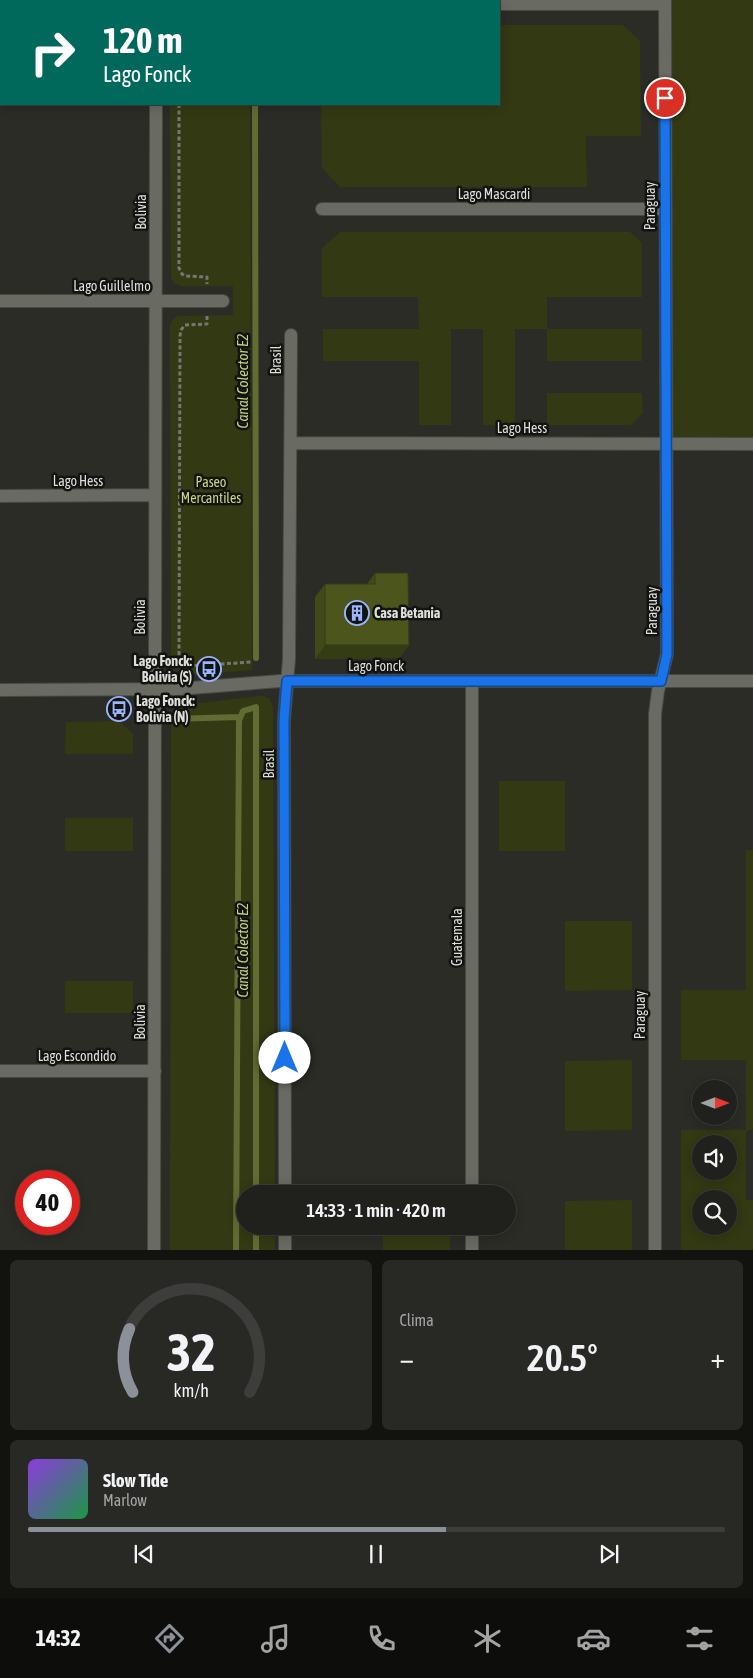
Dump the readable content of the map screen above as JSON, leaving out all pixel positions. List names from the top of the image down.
{
  "streets": {
    "street": [
      "Lago Mascardi",
      "Paraguay",
      "Bolivia",
      "Lago Guillelmo",
      "Brasil",
      "Lago Hess",
      "Lago Fonck",
      "Guatemala",
      "Lago Escondido"
    ]
  },
  "crossings": [
    ["Lago Mascardi", "Paraguay"],
    ["Paraguay", "Lago Hess"],
    ["Paraguay", "Lago Fonck"],
    ["Bolivia", "Lago Guillelmo"],
    ["Bolivia", "Lago Hess"],
    ["Bolivia", "Lago Fonck"],
    ["Bolivia", "Lago Escondido"],
    ["Brasil", "Lago Hess"],
    ["Brasil", "Lago Fonck"],
    ["Lago Fonck", "Guatemala"]
  ],
  "water": ["Canal Colector E2"],
  "parks": ["Paseo Mercantiles"],
  "places": {
    "building": ["Casa Betania"],
    "bus stop": ["Lago Fonck: Bolivia (S)", "Lago Fonck: Bolivia (N)"]
  },
  "north": "right",
  "page": {
    "turn": ["120 m", "Lago Fonck"],
    "limit": "40",
    "trip": "14:33 · 1 min · 420 m",
    "tile": "Clima",
    "heat": ["−", "20.5°", "+"],
    "song": ["Slow Tide", "Marlow"],
    "tabs": "14:32",
    "gauge": ["32", "km/h"]
  }
}
